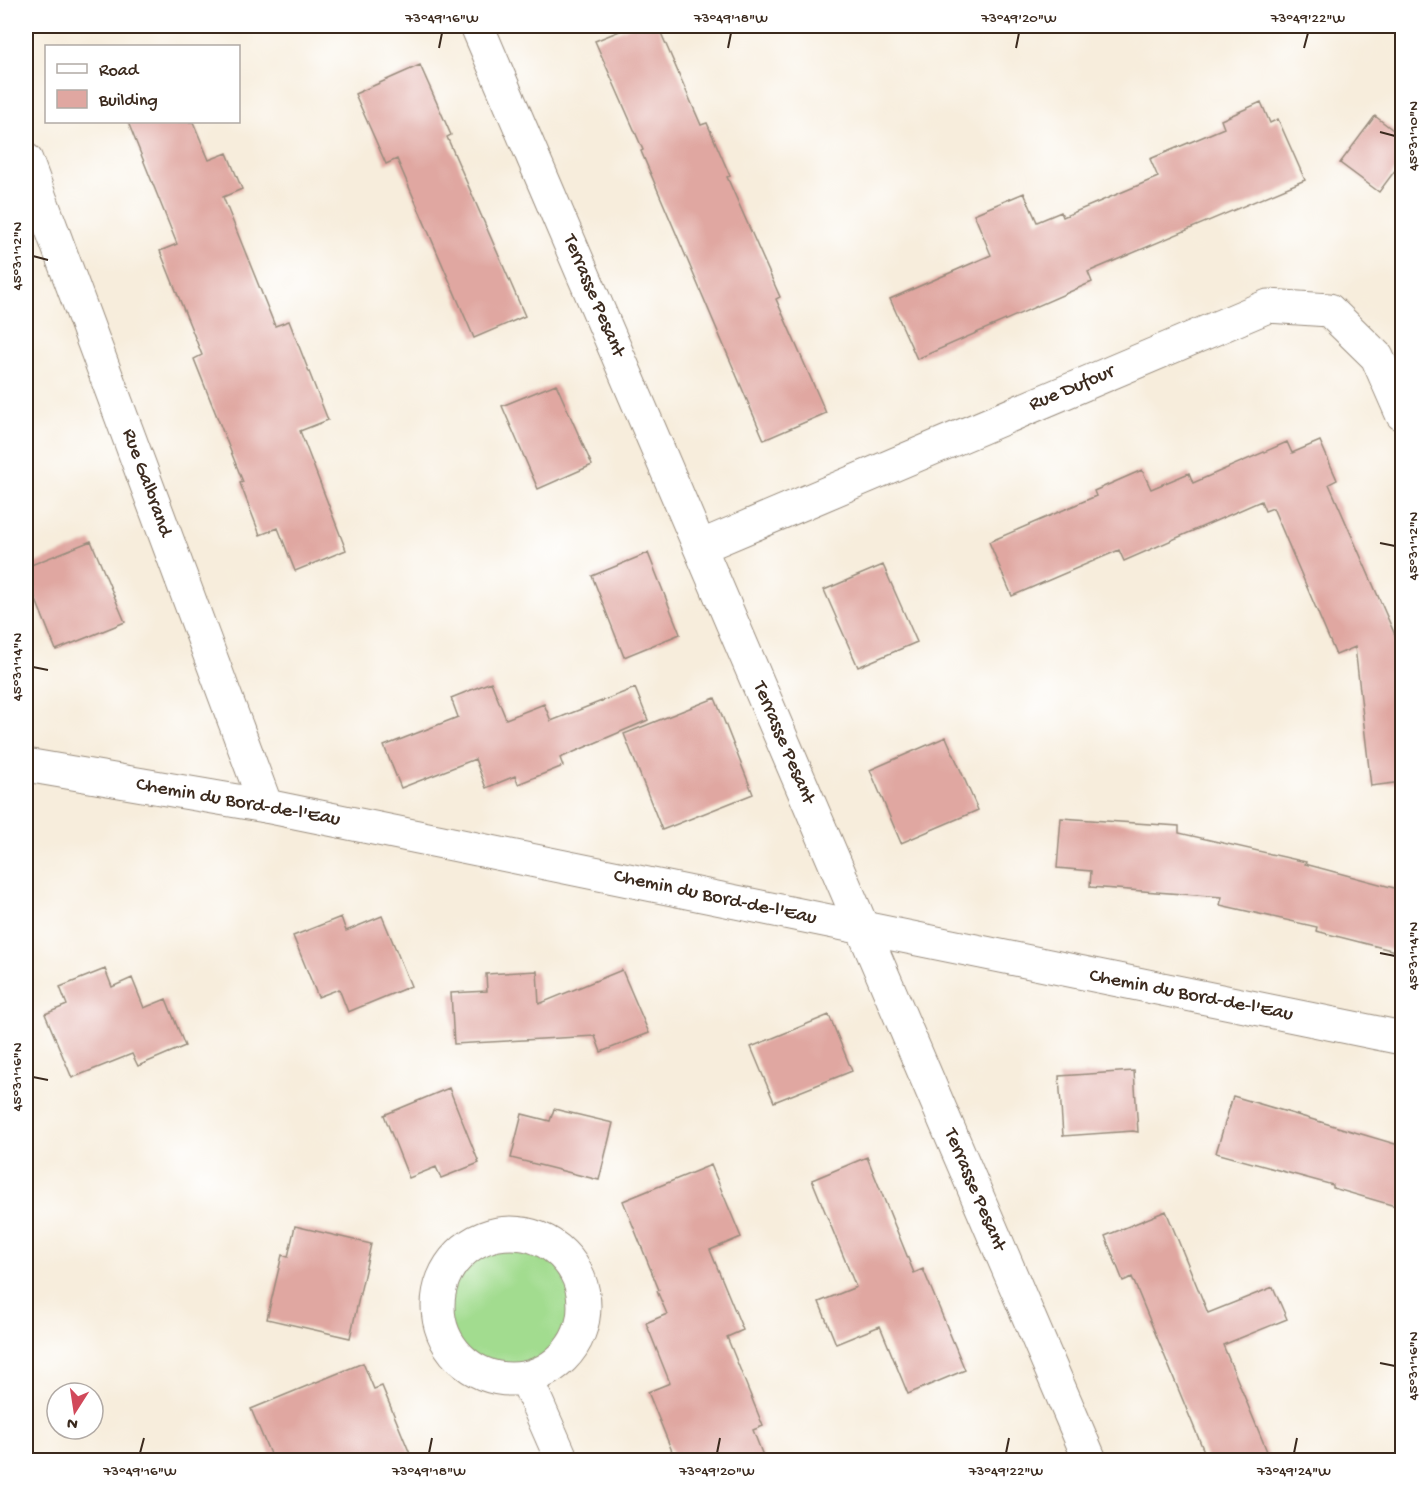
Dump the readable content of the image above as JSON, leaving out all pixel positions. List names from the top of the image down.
{
  "streets": {
    "street": [
      "Terrasse Pesant",
      "Rue Dufour",
      "Rue Galbrand",
      "Chemin du Bord-de-l'Eau"
    ]
  },
  "crossings": [
    ["Terrasse Pesant", "Rue Dufour"],
    ["Terrasse Pesant", "Chemin du Bord-de-l'Eau"],
    ["Rue Galbrand", "Chemin du Bord-de-l'Eau"]
  ],
  "legend": ["Road", "Building"],
  "north": "bottom",
  "coordinates": [
    "73°49'16\"W",
    "73°49'18\"W",
    "73°49'20\"W",
    "73°49'22\"W",
    "45°31'10\"N",
    "45°31'12\"N",
    "45°31'14\"N",
    "45°31'16\"N",
    "73°49'24\"W"
  ]
}
